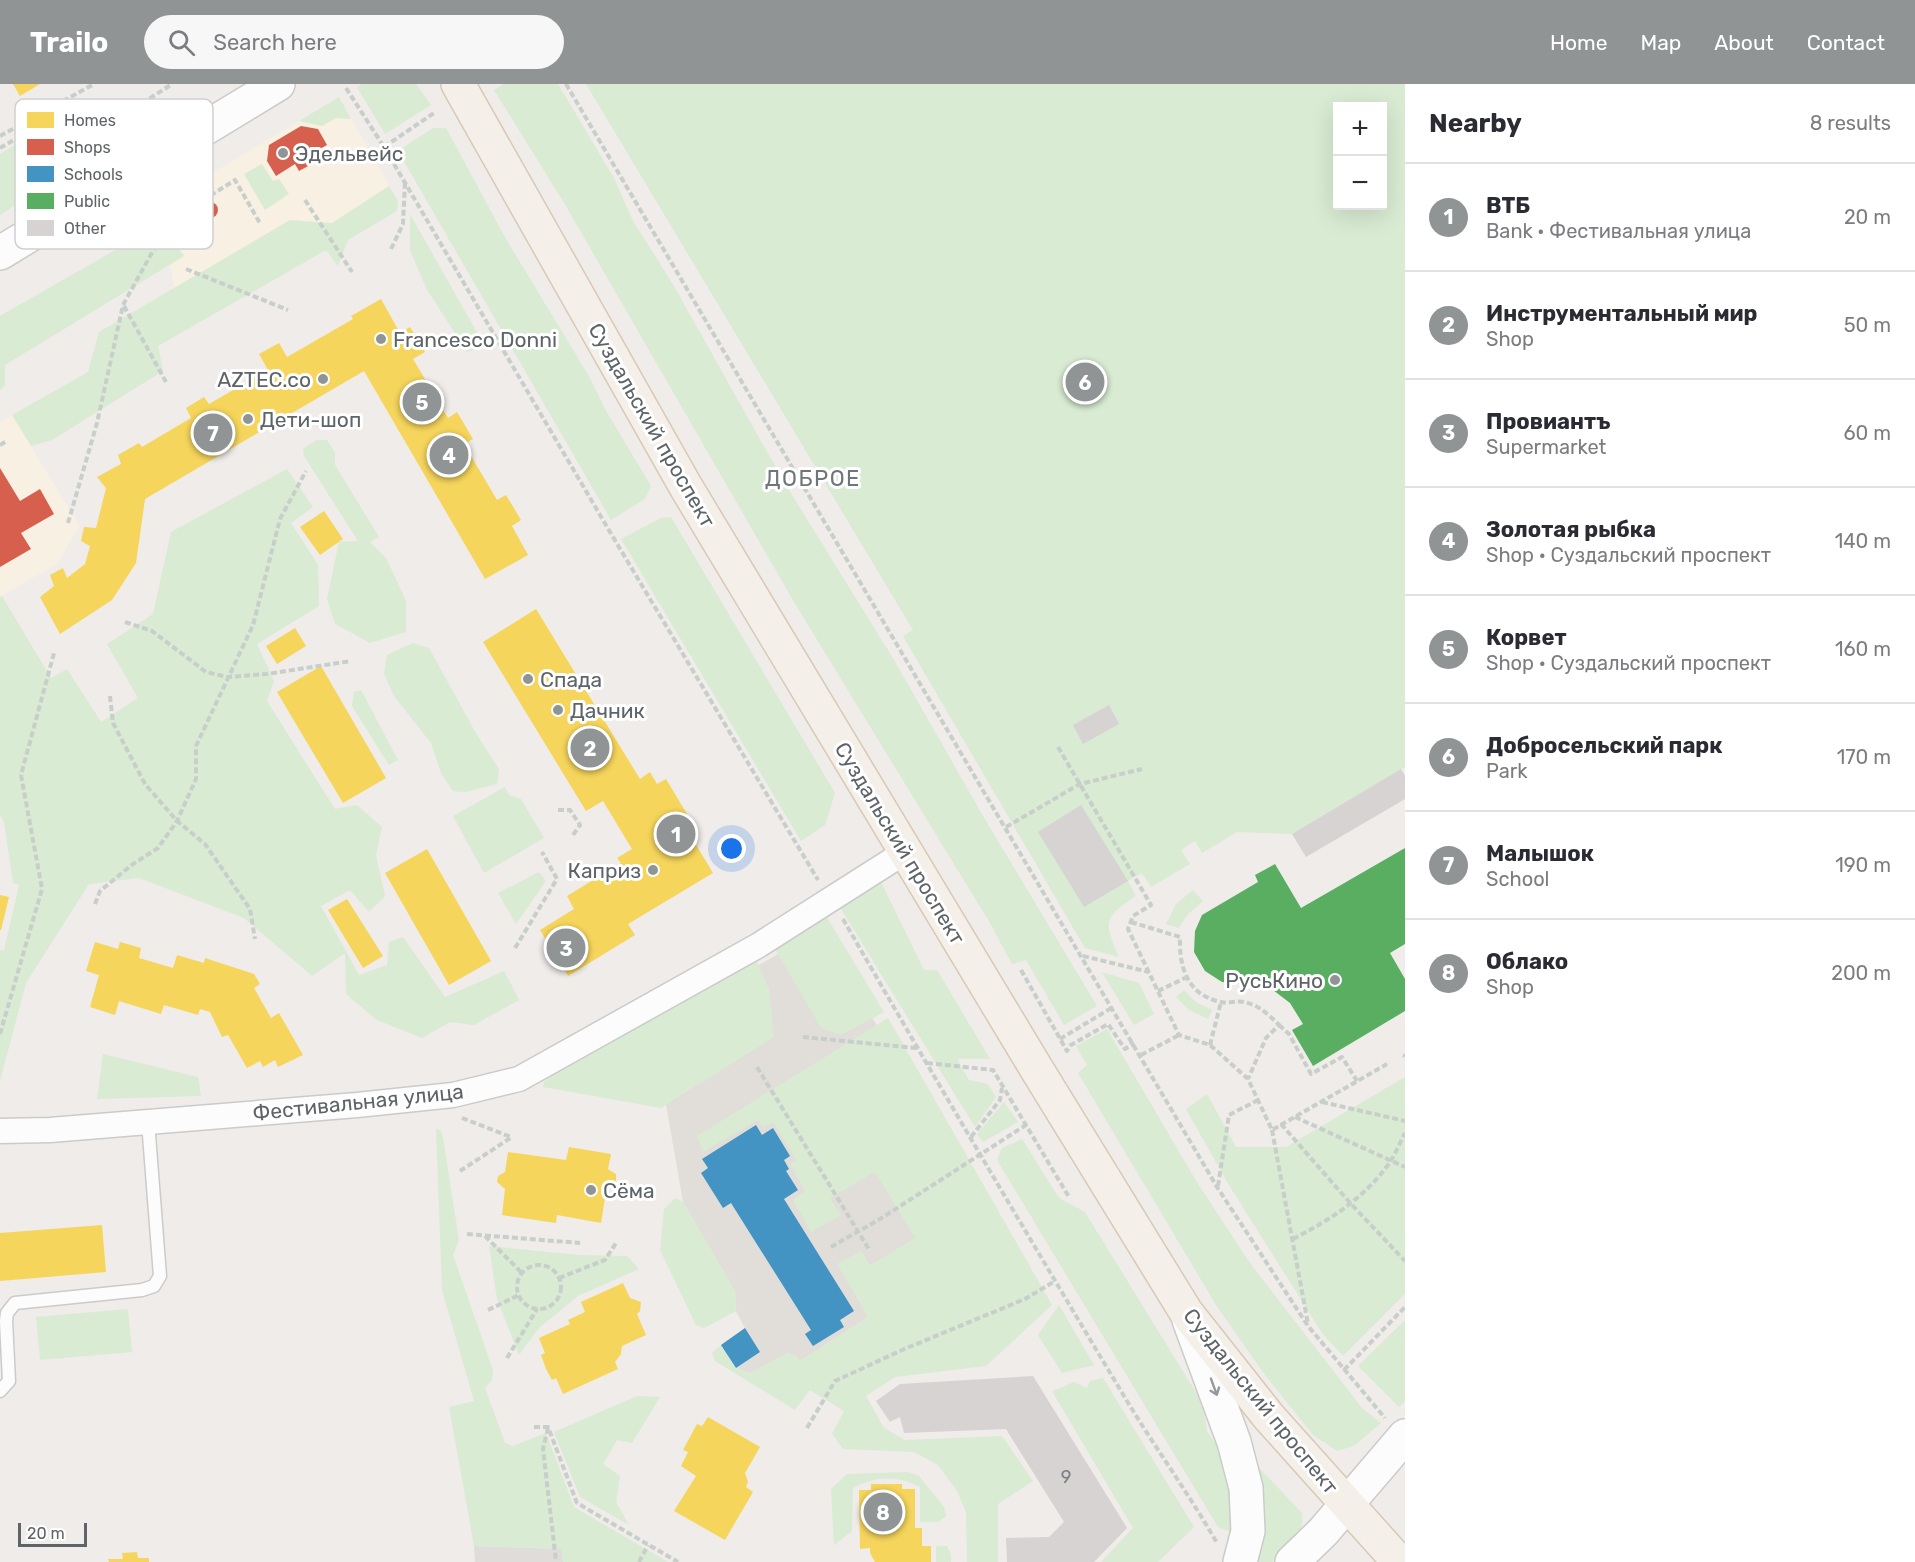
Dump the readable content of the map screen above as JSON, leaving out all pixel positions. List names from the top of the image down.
{
  "streets": {
    "main road": ["Суздальский проспект"],
    "street": ["Фестивальная улица"]
  },
  "crossings": [
    ["Суздальский проспект", "Фестивальная улица"]
  ],
  "districts": ["ДОБРОЕ"],
  "places": [
    "Эдельвейс",
    "Francesco Donni",
    "AZTEC.co",
    "Дети-шоп",
    "Спада",
    "Дачник",
    "Каприз",
    "РусьКино",
    "Сёма"
  ],
  "house_numbers": ["9"],
  "legend": [
    "Homes",
    "Shops",
    "Schools",
    "Public",
    "Other"
  ],
  "scale_bar": "20 m",
  "page": {
    "header": "Trailo",
    "search": "Search here",
    "nav": [
      "Home",
      "Map",
      "About",
      "Contact"
    ],
    "heading": ["Nearby", "8 results"],
    "map_buttons": ["+", "−"],
    "list": [
      {
        "mark": "1",
        "name": "ВТБ",
        "note": "Bank · Фестивальная улица",
        "value": "20 m"
      },
      {
        "mark": "2",
        "name": "Инструментальный мир",
        "note": "Shop",
        "value": "50 m"
      },
      {
        "mark": "3",
        "name": "Провиантъ",
        "note": "Supermarket",
        "value": "60 m"
      },
      {
        "mark": "4",
        "name": "Золотая рыбка",
        "note": "Shop · Суздальский проспект",
        "value": "140 m"
      },
      {
        "mark": "5",
        "name": "Корвет",
        "note": "Shop · Суздальский проспект",
        "value": "160 m"
      },
      {
        "mark": "6",
        "name": "Добросельский парк",
        "note": "Park",
        "value": "170 m"
      },
      {
        "mark": "7",
        "name": "Малышок",
        "note": "School",
        "value": "190 m"
      },
      {
        "mark": "8",
        "name": "Облако",
        "note": "Shop",
        "value": "200 m"
      }
    ],
    "pins": [
      "6",
      "5",
      "7",
      "4",
      "2",
      "1",
      "3",
      "8"
    ],
    "scale": "20 m"
  }
}
